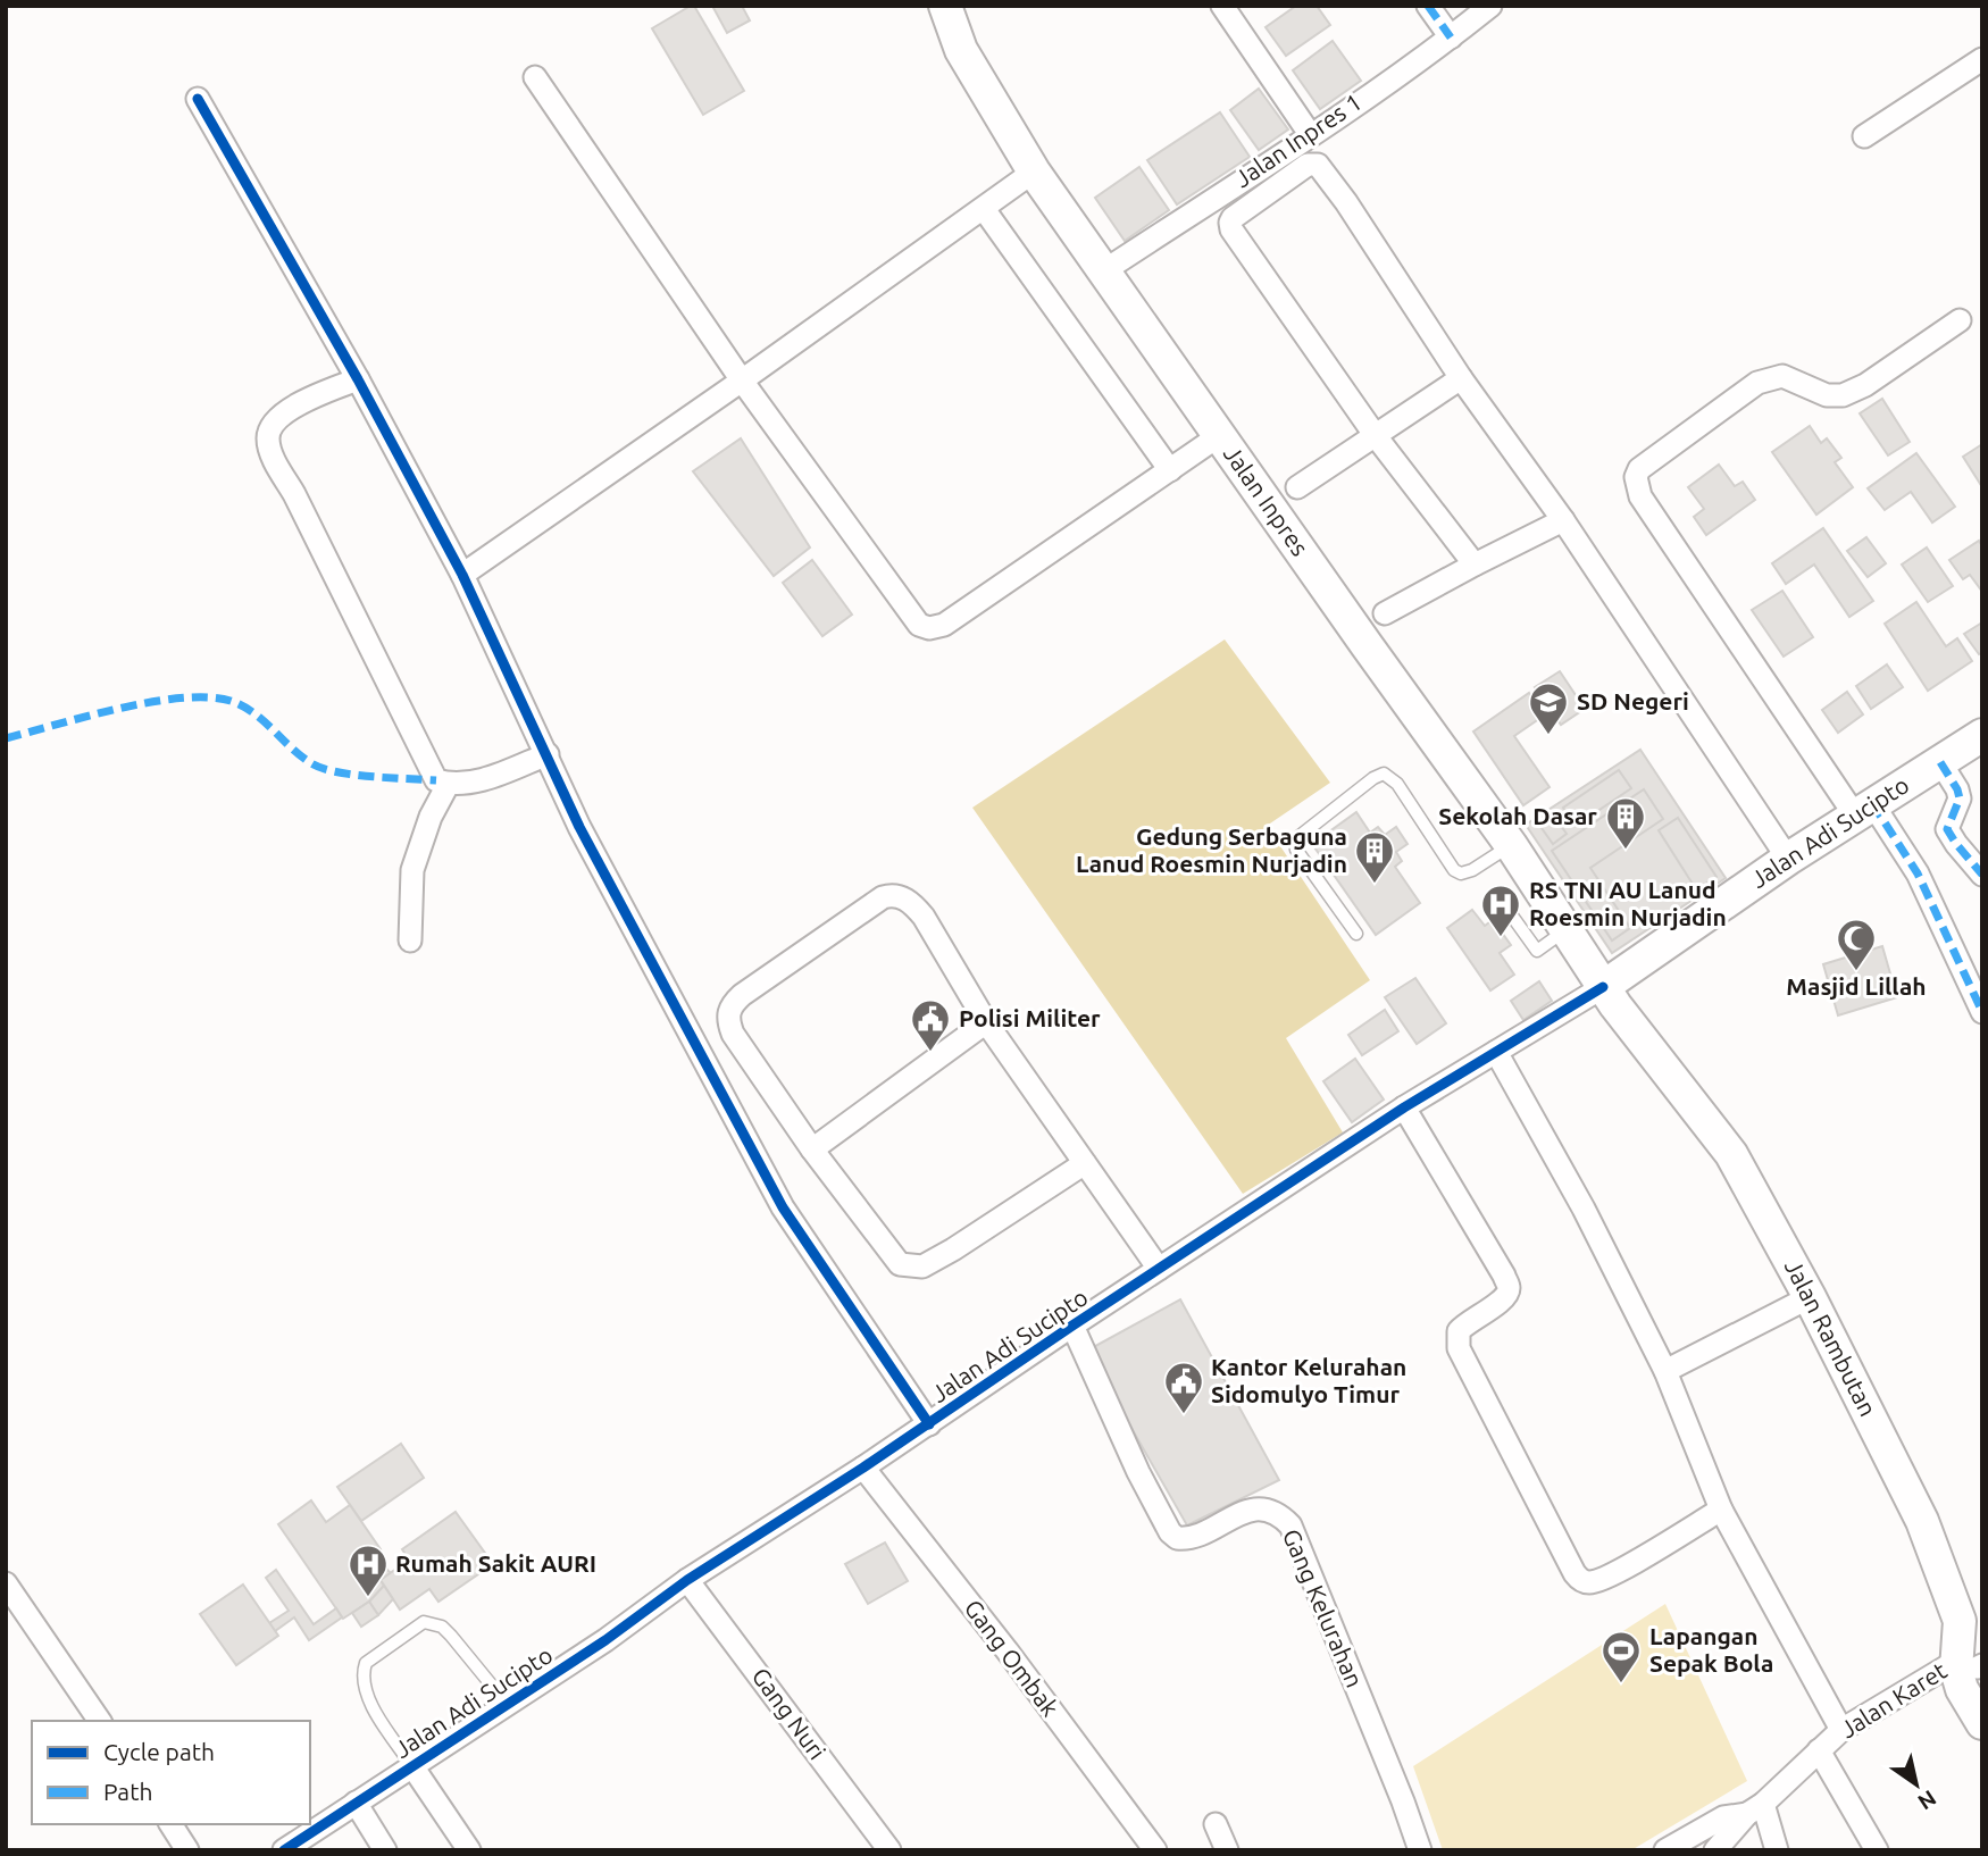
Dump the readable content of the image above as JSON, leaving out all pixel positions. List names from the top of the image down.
{
  "streets": {
    "main road": ["Jalan Inpres", "Jalan Adi Sucipto", "Jalan Rambutan"],
    "street": [
      "Jalan Inpres 1",
      "Gang Kelurahan",
      "Gang Ombak",
      "Jalan Karet",
      "Gang Nuri"
    ]
  },
  "crossings": [
    ["Jalan Inpres 1", "Jalan Inpres"],
    ["Jalan Inpres", "Jalan Adi Sucipto"],
    ["Jalan Inpres", "Jalan Rambutan"],
    ["Jalan Adi Sucipto", "Jalan Rambutan"],
    ["Jalan Adi Sucipto", "Gang Kelurahan"],
    ["Jalan Adi Sucipto", "Gang Ombak"],
    ["Jalan Adi Sucipto", "Gang Nuri"],
    ["Jalan Rambutan", "Jalan Karet"]
  ],
  "places": {
    "school or university": ["SD Negeri"],
    "building": ["Sekolah Dasar", "Gedung Serbaguna Lanud Roesmin Nurjadin"],
    "hospital": ["RS TNI AU Lanud Roesmin Nurjadin", "Rumah Sakit AURI"],
    "mosque": ["Masjid Lillah"],
    "public building": ["Polisi Militer", "Kantor Kelurahan Sidomulyo Timur"],
    "sports": ["Lapangan Sepak Bola"]
  },
  "legend": ["Cycle path", "Path"],
  "north": "bottom right"
}
